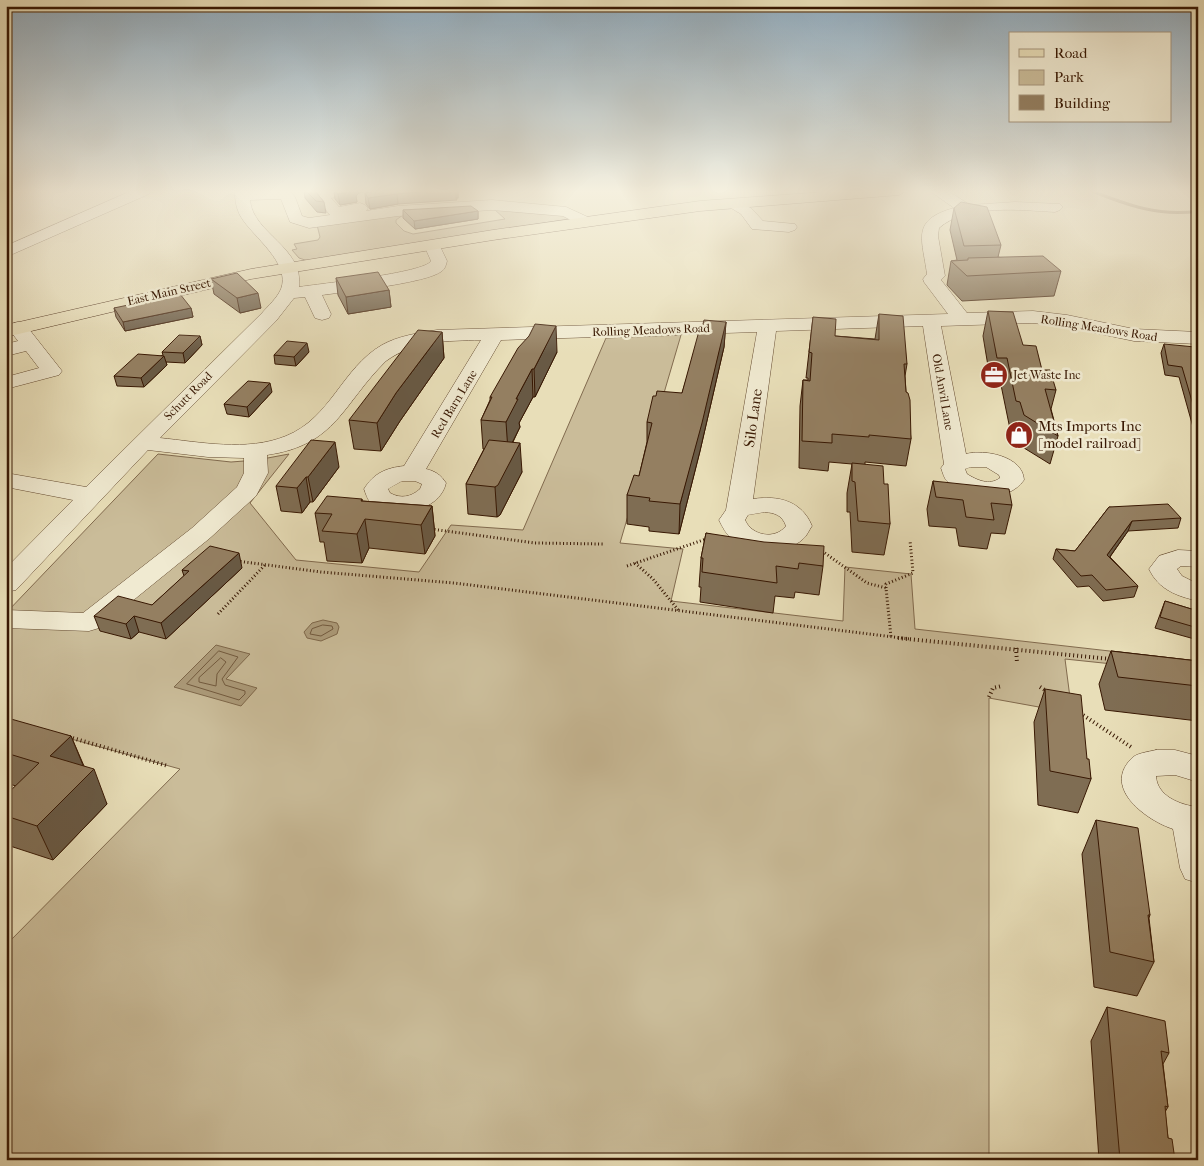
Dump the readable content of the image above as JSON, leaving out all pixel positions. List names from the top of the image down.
{
  "streets": {
    "main road": ["East Main Street"],
    "street": [
      "Rolling Meadows Road",
      "Old Anvil Lane",
      "Schutt Road",
      "Red Barn Lane",
      "Silo Lane"
    ]
  },
  "crossings": [
    ["Rolling Meadows Road", "Old Anvil Lane"],
    ["Rolling Meadows Road", "Schutt Road"],
    ["Rolling Meadows Road", "Red Barn Lane"],
    ["Rolling Meadows Road", "Silo Lane"]
  ],
  "places": {
    "office": ["Jet Waste Inc"],
    "shop": ["Mts Imports Inc [model railroad]"]
  },
  "legend": ["Road", "Park", "Building"]
}
